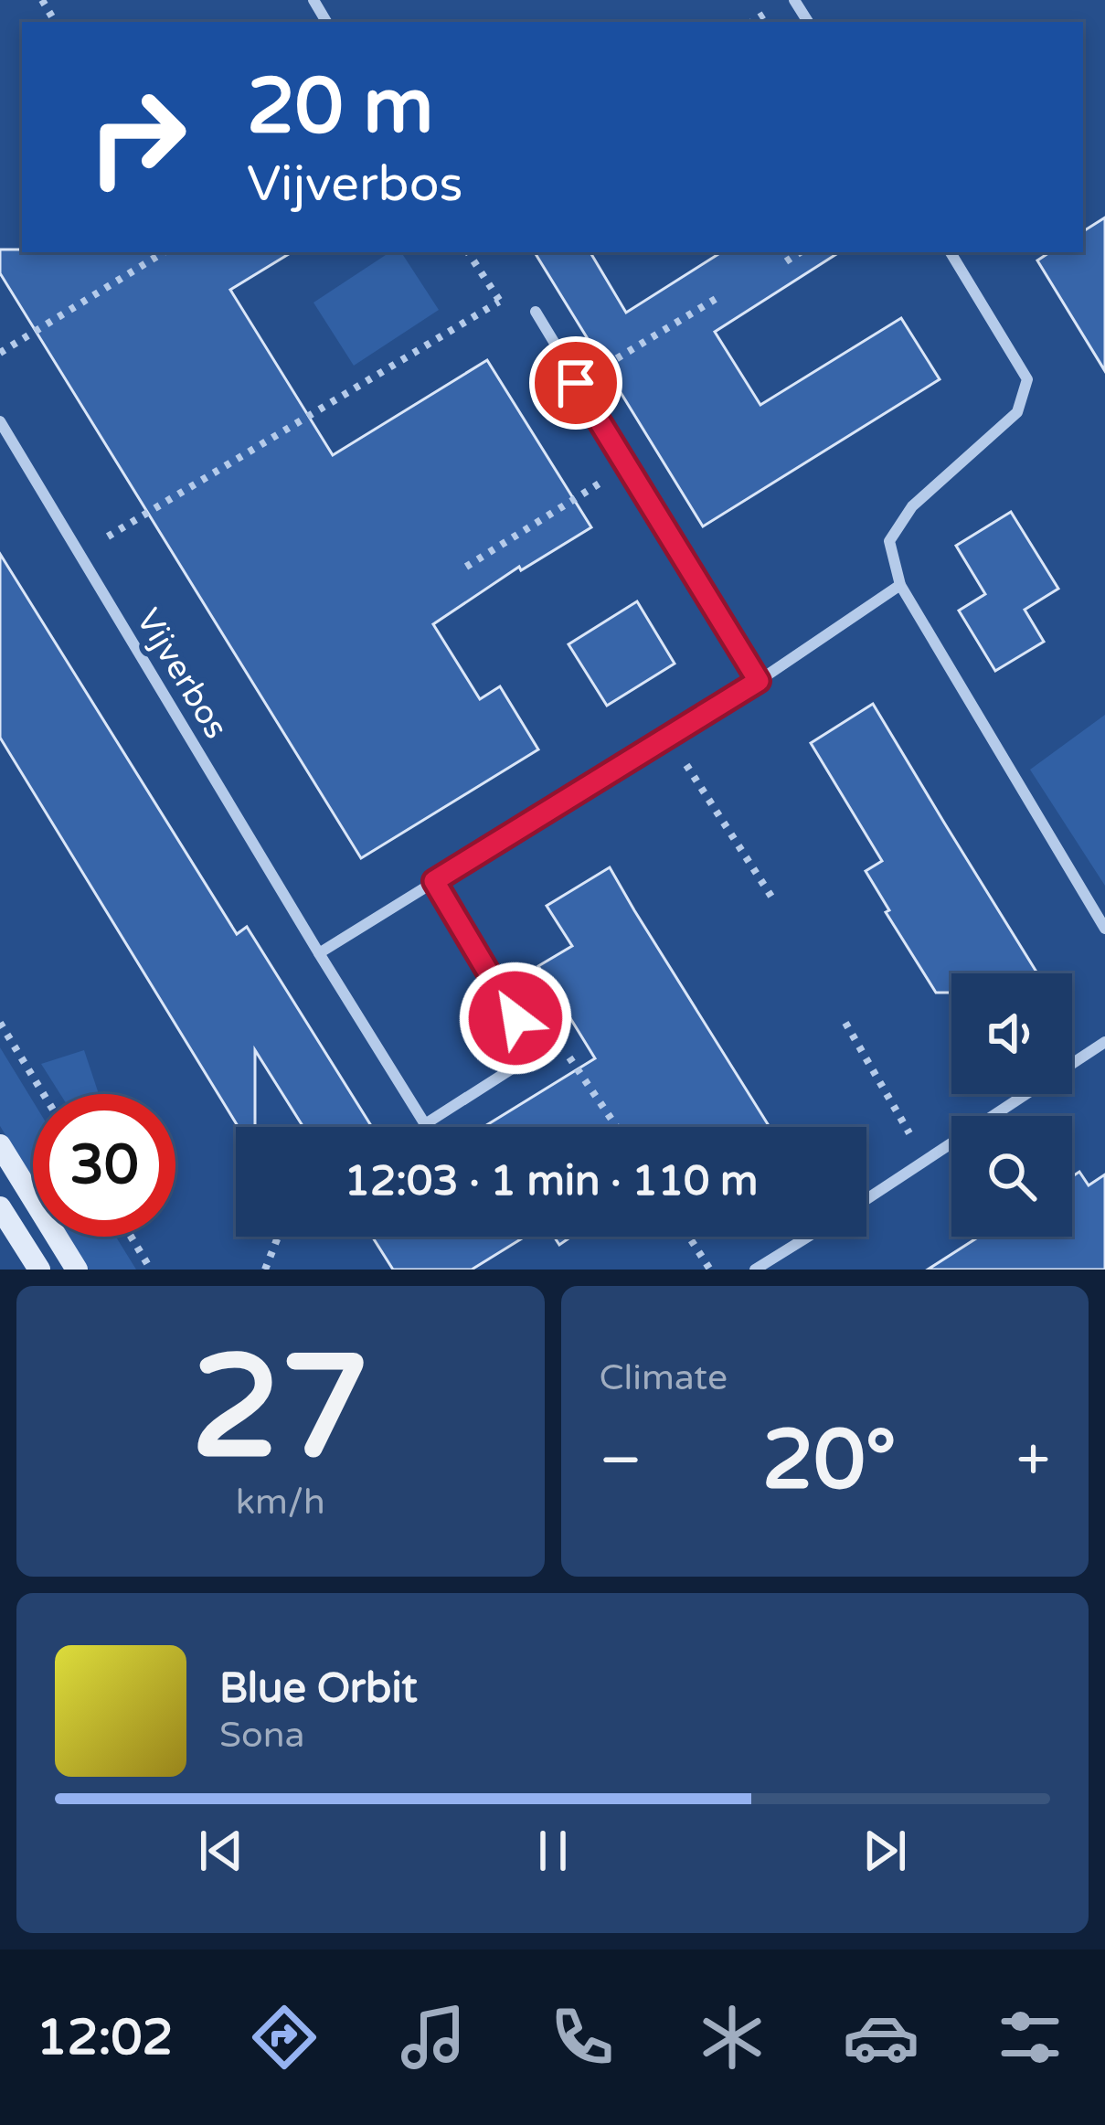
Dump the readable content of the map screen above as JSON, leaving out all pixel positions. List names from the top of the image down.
{
  "streets": {
    "street": ["Vijverbos"]
  },
  "page": {
    "turn": ["20 m", "Vijverbos"],
    "limit": "30",
    "trip": "12:03 · 1 min · 110 m",
    "tile": [
      ["27", "km/h"],
      "Climate"
    ],
    "heat": ["−", "20°", "+"],
    "song": ["Blue Orbit", "Sona"],
    "tabs": "12:02"
  }
}
